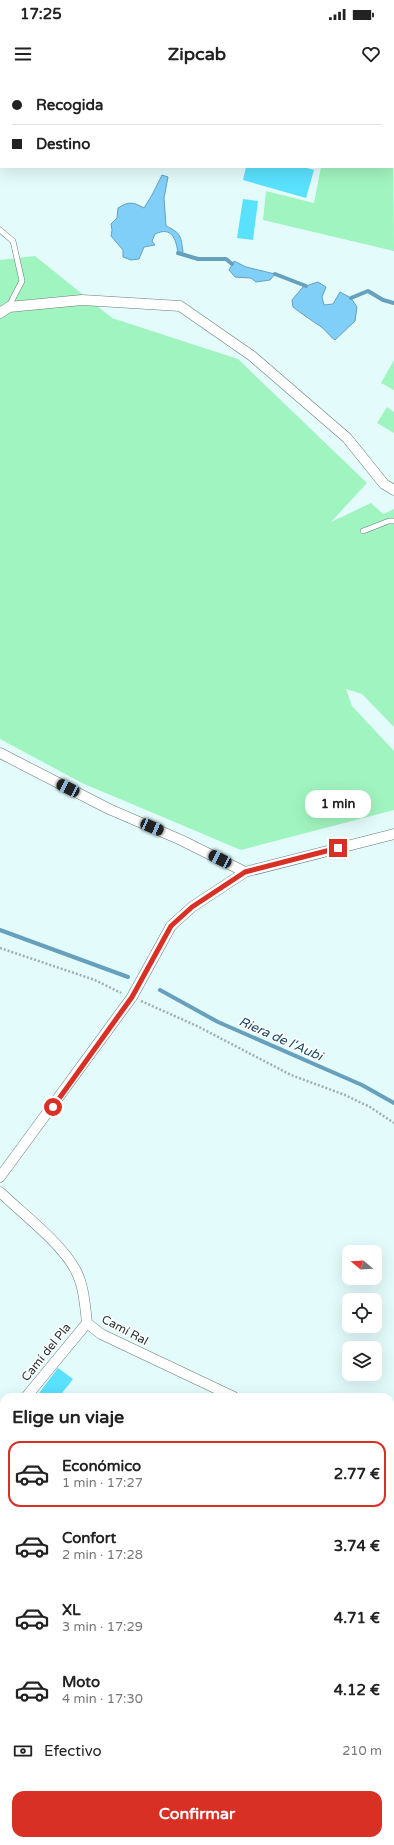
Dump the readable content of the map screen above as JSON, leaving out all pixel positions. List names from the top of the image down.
{
  "streets": {
    "street": ["Camí Ral", "Camí del Pla"]
  },
  "crossings": [
    ["Camí Ral", "Camí del Pla"]
  ],
  "water": ["Riera de l'Aubi"],
  "north": "left",
  "page": {
    "status": "17:25",
    "header": "Zipcab",
    "banner": ["Recogida", "Destino"],
    "bubble": "1 min",
    "heading": "Elige un viaje",
    "list": [
      {
        "name": "Económico",
        "note": "1 min · 17:27",
        "value": "2.77 €"
      },
      {
        "name": "Confort",
        "note": "2 min · 17:28",
        "value": "3.74 €"
      },
      {
        "name": "XL",
        "note": "3 min · 17:29",
        "value": "4.71 €"
      },
      {
        "name": "Moto",
        "note": "4 min · 17:30",
        "value": "4.12 €"
      }
    ],
    "pay": ["Efectivo", "210 m"],
    "buttons": "Confirmar"
  }
}
